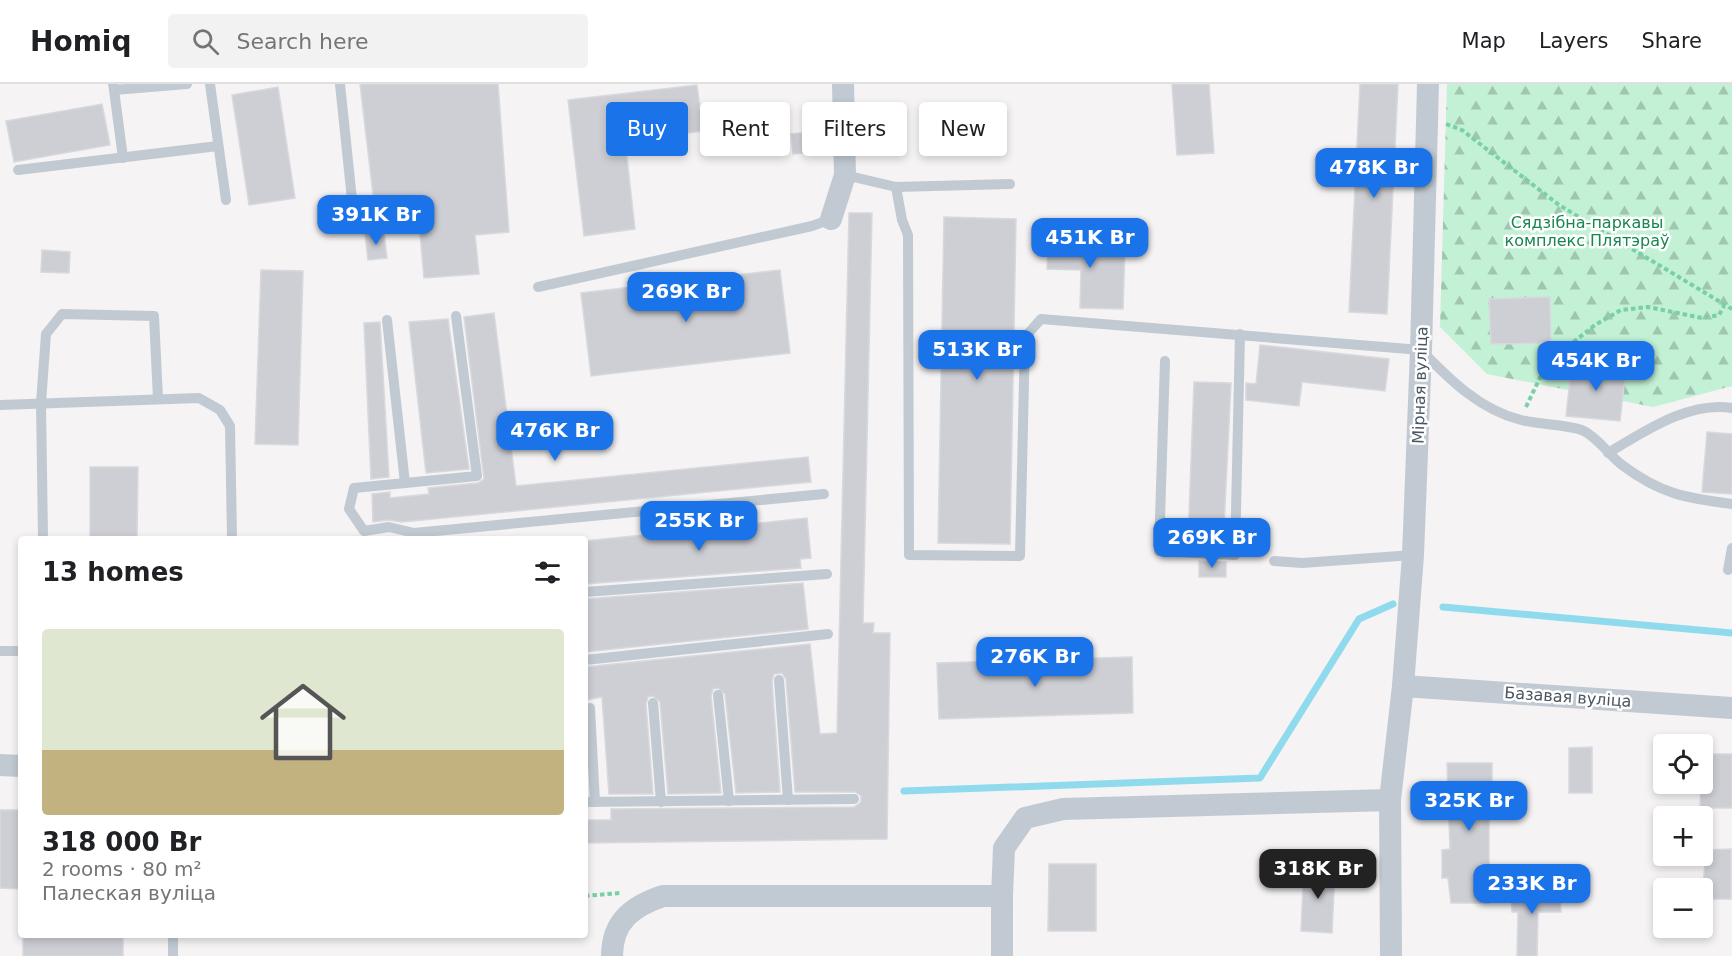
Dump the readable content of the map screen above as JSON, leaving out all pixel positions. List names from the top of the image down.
{
  "streets": {
    "street": ["Мірная вуліца", "Базавая вуліца"]
  },
  "crossings": [
    ["Мірная вуліца", "Базавая вуліца"]
  ],
  "parks": ["Сядзібна-паркавы комплекс Плятэраў"],
  "page": {
    "header": "Homiq",
    "search": "Search here",
    "nav": ["Map", "Layers", "Share"],
    "chip": [
      "Buy",
      "Rent",
      "Filters",
      "New"
    ],
    "price": [
      "478K Br",
      "391K Br",
      "451K Br",
      "269K Br",
      "513K Br",
      "454K Br",
      "476K Br",
      "255K Br",
      "269K Br",
      "276K Br",
      "325K Br",
      "318K Br",
      "233K Br"
    ],
    "heading": "13 homes",
    "list": [
      {
        "name": "318 000 Br",
        "note": "2 rooms · 80 m² · Палеская вуліца"
      }
    ],
    "map_buttons": ["+", "−"]
  }
}
